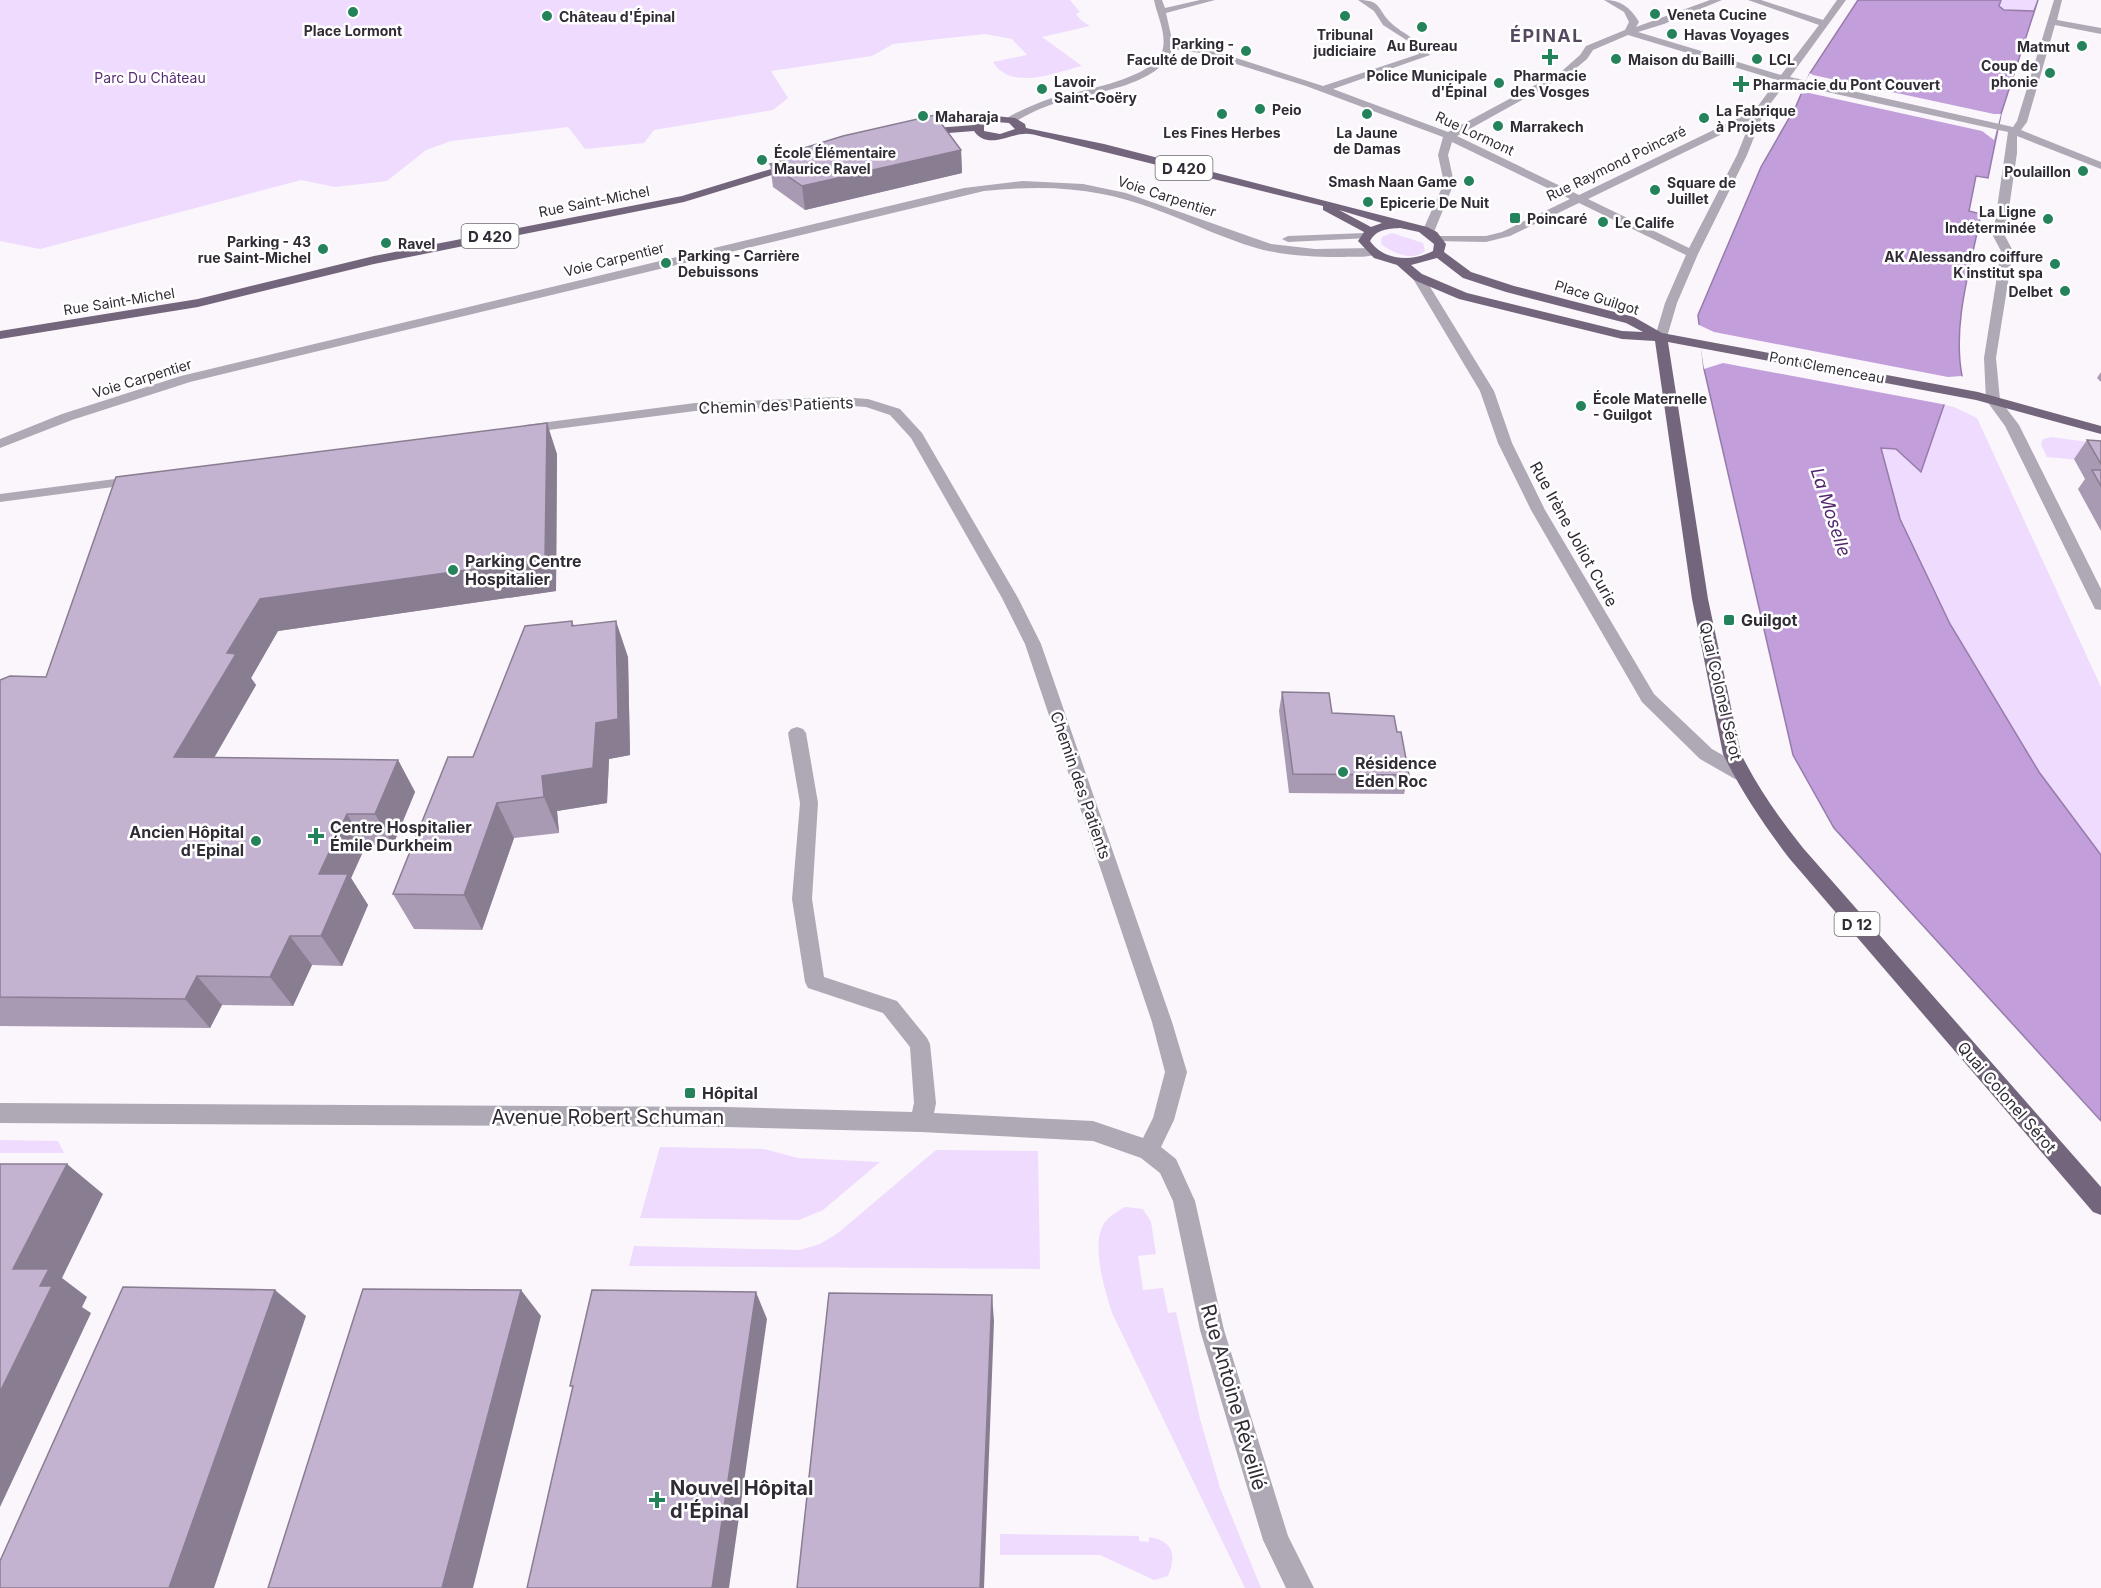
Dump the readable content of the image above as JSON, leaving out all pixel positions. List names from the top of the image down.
{
  "streets": {
    "main road": [
      "D 420",
      "Rue Saint-Michel",
      "Place Guilgot",
      "Pont Clemenceau",
      "Quai Colonel Sérot",
      "D 12"
    ],
    "street": [
      "Rue Lormont",
      "Rue Raymond Poincaré",
      "Voie Carpentier",
      "Chemin des Patients",
      "Rue Irène Joliot Curie",
      "Avenue Robert Schuman",
      "Rue Antoine Réveillé"
    ]
  },
  "crossings": [
    ["Rue Lormont", "Rue Raymond Poincaré"],
    ["Rue Lormont", "Quai Colonel Sérot"],
    ["Rue Raymond Poincaré", "Quai Colonel Sérot"],
    ["D 420", "Voie Carpentier"],
    ["Place Guilgot", "Pont Clemenceau"],
    ["Place Guilgot", "Rue Irène Joliot Curie"],
    ["Place Guilgot", "Quai Colonel Sérot"],
    ["Pont Clemenceau", "Quai Colonel Sérot"],
    ["Chemin des Patients", "Avenue Robert Schuman"],
    ["Rue Irène Joliot Curie", "Quai Colonel Sérot"],
    ["Quai Colonel Sérot", "D 12"],
    ["Avenue Robert Schuman", "Rue Antoine Réveillé"]
  ],
  "districts": ["ÉPINAL"],
  "water": ["La Moselle"],
  "parks": ["Parc Du Château"],
  "places": {
    "other": [
      "Place Lormont",
      "Veneta Cucine",
      "Château d'Épinal",
      "Tribunal judiciaire",
      "Au Bureau",
      "Havas Voyages",
      "Matmut",
      "Parking - Faculté de Droit",
      "Maison du Bailli",
      "LCL",
      "Coup de phonie",
      "Police Municipale d'Épinal",
      "Lavoir Saint-Goëry",
      "Peio",
      "Les Fines Herbes",
      "La Jaune de Damas",
      "Maharaja",
      "La Fabrique à Projets",
      "Marrakech",
      "École Élémentaire Maurice Ravel",
      "Poulaillon",
      "Smash Naan Game",
      "Square de Juillet",
      "Epicerie De Nuit",
      "La Ligne Indéterminée",
      "Le Calife",
      "Ravel",
      "Parking - 43 rue Saint-Michel",
      "Parking - Carrière Debuissons",
      "AK Alessandro coiffure K institut spa",
      "Delbet",
      "École Maternelle - Guilgot",
      "Parking Centre Hospitalier",
      "Résidence Eden Roc",
      "Ancien Hôpital d'Epinal"
    ],
    "health": [
      "Pharmacie des Vosges",
      "Pharmacie du Pont Couvert",
      "Centre Hospitalier Émile Durkheim",
      "Nouvel Hôpital d'Épinal"
    ],
    "transit": ["Poincaré", "Guilgot", "Hôpital"]
  }
}
